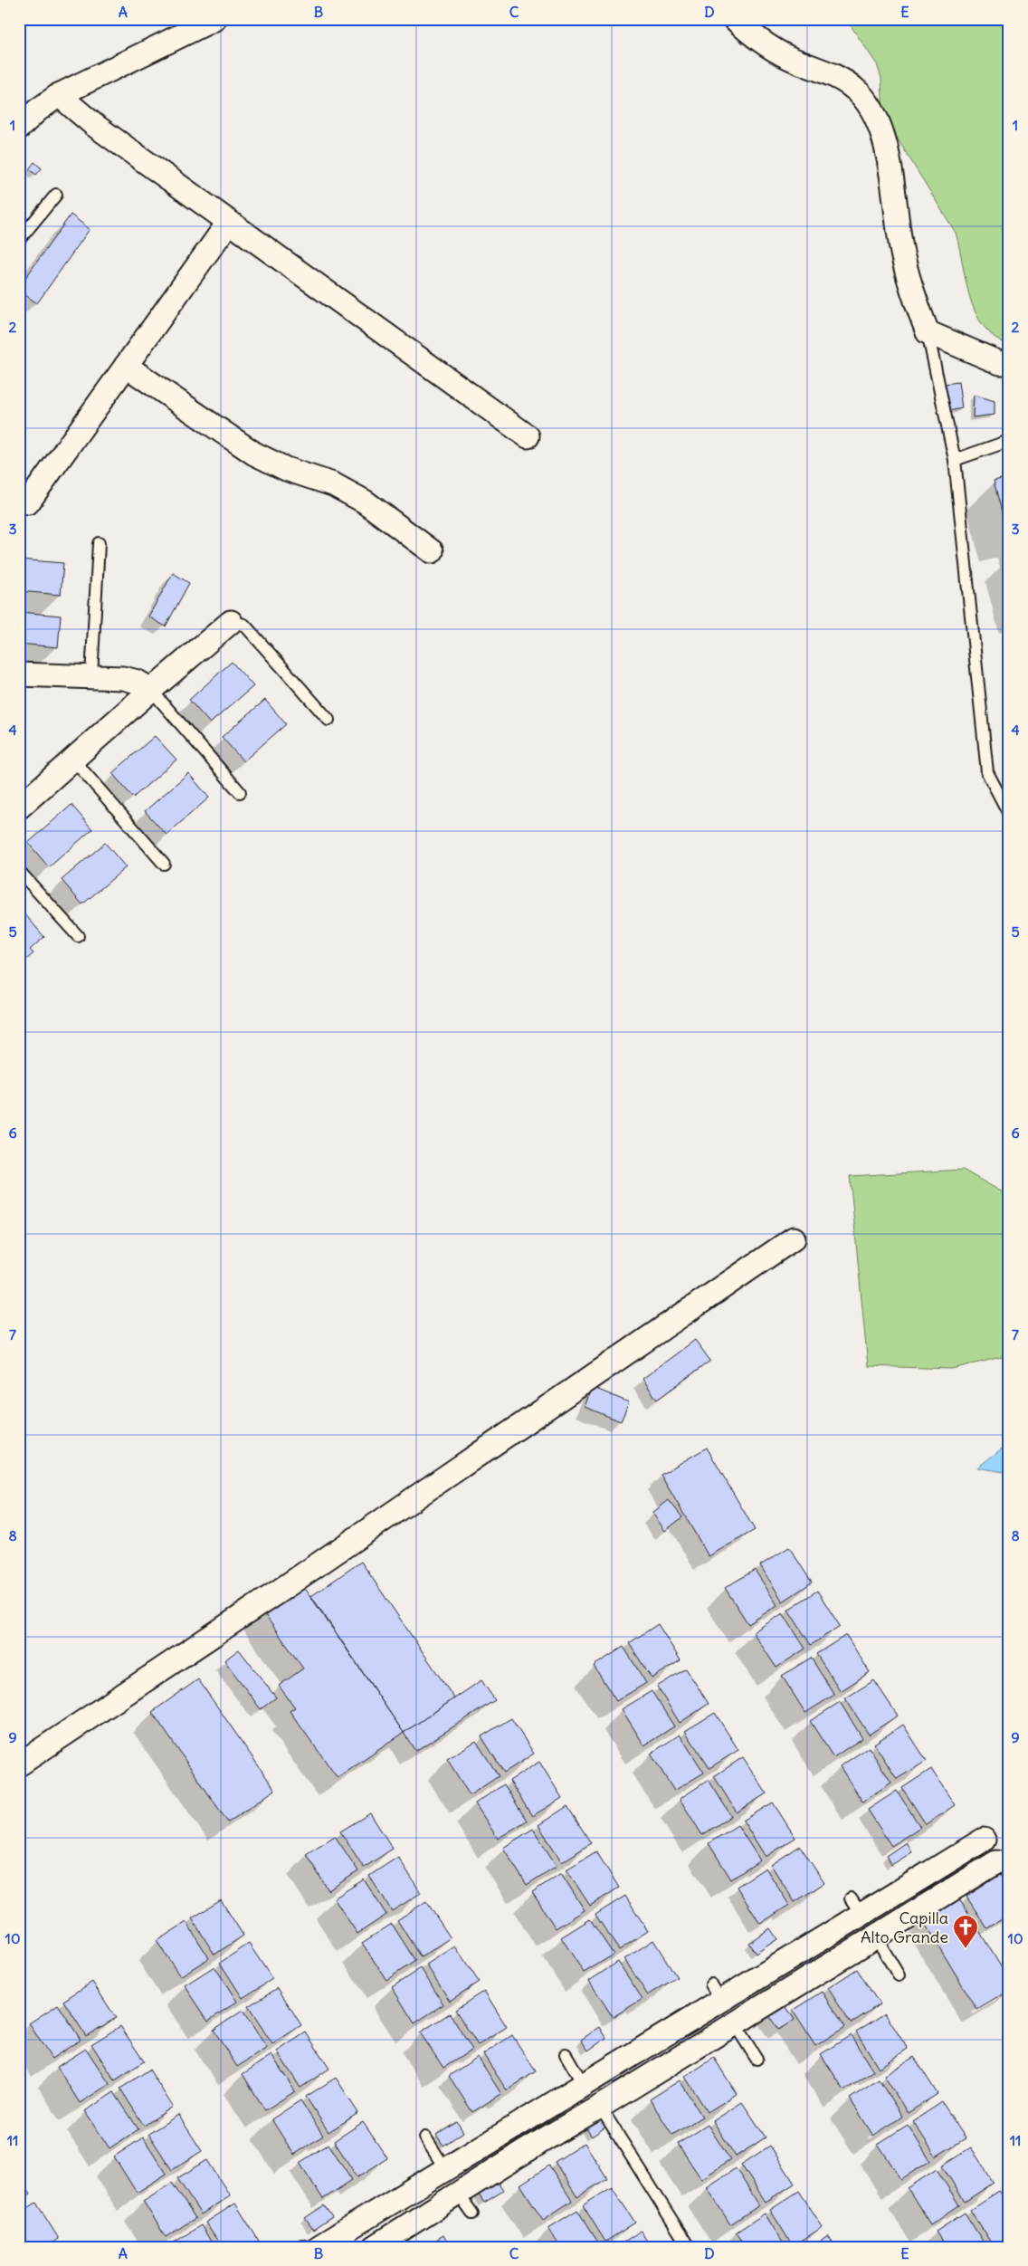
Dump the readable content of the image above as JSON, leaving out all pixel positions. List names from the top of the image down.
{
  "places": {
    "church": ["Capilla Alto Grande"]
  },
  "grid": {
    "columns": [
      "A",
      "B",
      "C",
      "D",
      "E"
    ],
    "rows": [
      "1",
      "2",
      "3",
      "4",
      "5",
      "6",
      "7",
      "8",
      "9",
      "10",
      "11"
    ]
  }
}
